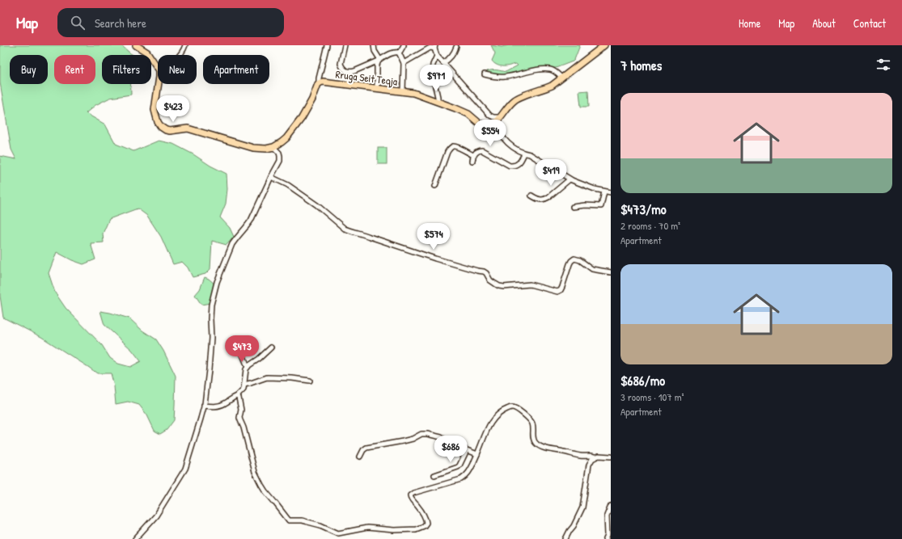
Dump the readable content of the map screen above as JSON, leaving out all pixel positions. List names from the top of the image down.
{
  "streets": {
    "main road": ["Rruga Seit Teqja"]
  },
  "page": {
    "header": "Map",
    "search": "Search here",
    "nav": [
      "Home",
      "Map",
      "About",
      "Contact"
    ],
    "heading": "7 homes",
    "chip": [
      "Buy",
      "Rent",
      "Filters",
      "New",
      "Apartment"
    ],
    "price": [
      "$971",
      "$423",
      "$554",
      "$419",
      "$574",
      "$473",
      "$686"
    ],
    "list": [
      {
        "name": "$473/mo",
        "note": "2 rooms · 70 m² · Apartment"
      },
      {
        "name": "$686/mo",
        "note": "3 rooms · 107 m² · Apartment"
      }
    ]
  }
}
